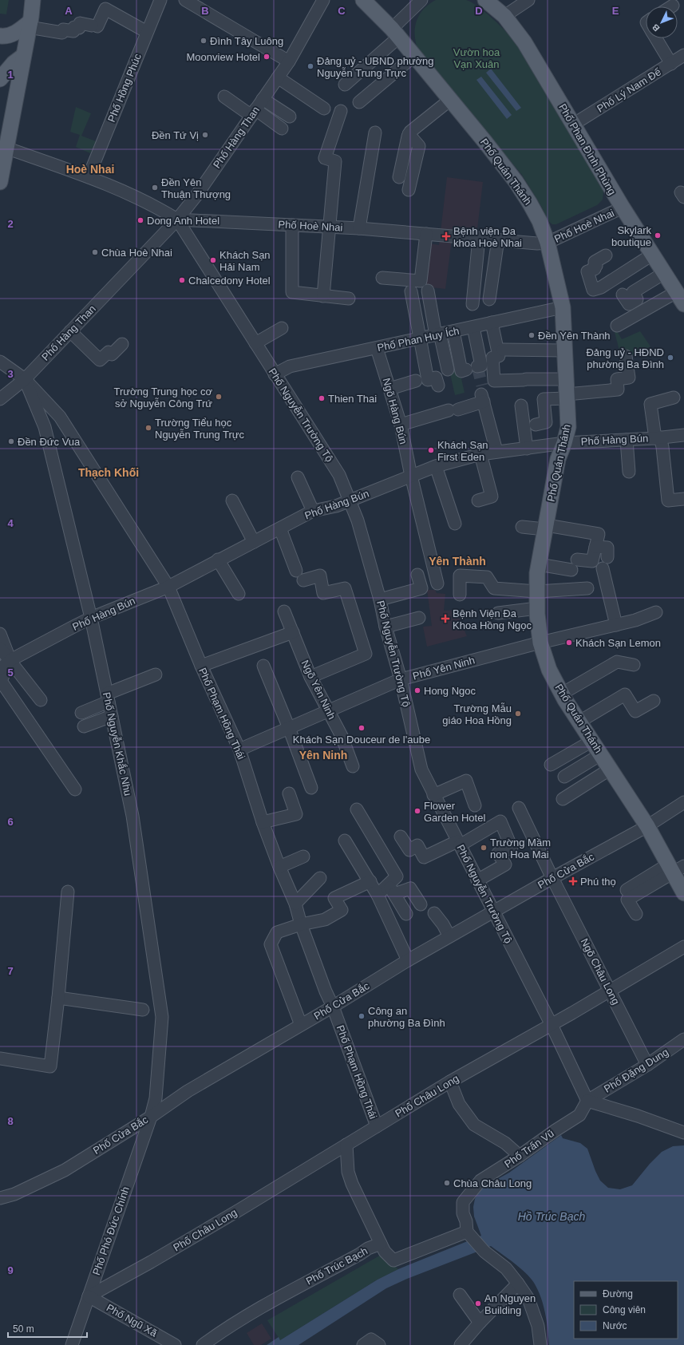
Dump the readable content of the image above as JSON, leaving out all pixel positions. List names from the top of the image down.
{
  "streets": {
    "main road": ["Phố Phan Đình Phùng", "Phố Quán Thánh"],
    "street": [
      "Phố Hồng Phúc",
      "Phố Lý Nam Đế",
      "Phố Hàng Than",
      "Phố Hoè Nhai",
      "Phố Phan Huy Ích",
      "Ngõ Hàng Bún",
      "Phố Nguyễn Trường Tộ",
      "Phố Hàng Bún",
      "Phố Yên Ninh",
      "Ngõ Yên Ninh",
      "Phố Phạm Hồng Thái",
      "Phố Nguyễn Khắc Nhu",
      "Phố Cửa Bắc",
      "Ngõ Châu Long",
      "Phố Đặng Dung",
      "Phố Châu Long",
      "Phố Trấn Vũ",
      "Phố Phó Đức Chính",
      "Phố Trúc Bạch",
      "Phố Ngũ Xã"
    ]
  },
  "crossings": [
    ["Phố Hồng Phúc", "Phố Hoè Nhai"],
    ["Phố Lý Nam Đế", "Phố Phan Đình Phùng"],
    ["Phố Hàng Than", "Phố Hoè Nhai"],
    ["Phố Hàng Than", "Phố Nguyễn Trường Tộ"],
    ["Phố Hàng Than", "Phố Phạm Hồng Thái"],
    ["Phố Hàng Than", "Phố Nguyễn Khắc Nhu"],
    ["Phố Phan Đình Phùng", "Phố Hoè Nhai"],
    ["Phố Quán Thánh", "Phố Hoè Nhai"],
    ["Phố Quán Thánh", "Phố Phan Huy Ích"],
    ["Phố Quán Thánh", "Phố Hàng Bún"],
    ["Phố Quán Thánh", "Phố Yên Ninh"],
    ["Phố Quán Thánh", "Phố Cửa Bắc"],
    ["Phố Hoè Nhai", "Phố Nguyễn Trường Tộ"],
    ["Phố Phan Huy Ích", "Ngõ Hàng Bún"],
    ["Phố Phan Huy Ích", "Phố Nguyễn Trường Tộ"],
    ["Ngõ Hàng Bún", "Phố Hàng Bún"],
    ["Phố Nguyễn Trường Tộ", "Phố Hàng Bún"],
    ["Phố Nguyễn Trường Tộ", "Phố Yên Ninh"],
    ["Phố Nguyễn Trường Tộ", "Phố Cửa Bắc"],
    ["Phố Nguyễn Trường Tộ", "Phố Đặng Dung"],
    ["Phố Nguyễn Trường Tộ", "Phố Châu Long"],
    ["Phố Nguyễn Trường Tộ", "Phố Trấn Vũ"],
    ["Phố Hàng Bún", "Phố Phạm Hồng Thái"],
    ["Phố Hàng Bún", "Phố Nguyễn Khắc Nhu"],
    ["Phố Yên Ninh", "Ngõ Yên Ninh"],
    ["Phố Yên Ninh", "Phố Phạm Hồng Thái"],
    ["Phố Phạm Hồng Thái", "Phố Nguyễn Khắc Nhu"],
    ["Phố Phạm Hồng Thái", "Phố Cửa Bắc"],
    ["Phố Phạm Hồng Thái", "Phố Châu Long"],
    ["Phố Nguyễn Khắc Nhu", "Phố Cửa Bắc"],
    ["Phố Nguyễn Khắc Nhu", "Phố Phó Đức Chính"],
    ["Phố Cửa Bắc", "Ngõ Châu Long"],
    ["Phố Cửa Bắc", "Phố Phó Đức Chính"],
    ["Ngõ Châu Long", "Phố Đặng Dung"],
    ["Ngõ Châu Long", "Phố Châu Long"],
    ["Phố Đặng Dung", "Phố Trấn Vũ"],
    ["Phố Châu Long", "Phố Phó Đức Chính"],
    ["Phố Châu Long", "Phố Trúc Bạch"],
    ["Phố Châu Long", "Phố Ngũ Xã"],
    ["Phố Phó Đức Chính", "Phố Ngũ Xã"]
  ],
  "districts": [
    "Hoè Nhai",
    "Thạch Khối",
    "Yên Thành",
    "Yên Ninh"
  ],
  "water": ["Hồ Trúc Bạch"],
  "parks": ["Vườn hoa Vạn Xuân"],
  "places": {
    "other": [
      "Đình Tây Luông",
      "Moonview Hotel",
      "Đảng uỷ - UBND phường Nguyễn Trung Trực",
      "Đền Tứ Vị",
      "Đền Yên Thuận Thượng",
      "Dong Anh Hotel",
      "Skylark boutique",
      "Chùa Hoè Nhai",
      "Khách Sạn Hải Nam",
      "Chalcedony Hotel",
      "Đền Yên Thành",
      "Đảng uỷ - HĐND phường Ba Đình",
      "Trường Trung học cơ sở Nguyễn Công Trứ",
      "Thien Thai",
      "Trường Tiểu học Nguyễn Trung Trực",
      "Đền Đức Vua",
      "Khách Sạn First Eden",
      "Khách Sạn Lemon",
      "Hong Ngoc",
      "Trường Mẫu giáo Hoa Hồng",
      "Khách Sạn Douceur de l'aube",
      "Flower Garden Hotel",
      "Trường Mầm non Hoa Mai",
      "Công an phường Ba Đình",
      "Chùa Châu Long",
      "An Nguyen Building"
    ],
    "health": ["Bệnh viện Đa khoa Hoè Nhai", "Bệnh Viện Đa Khoa Hồng Ngọc", "Phú thọ"]
  },
  "legend": ["Đường", "Công viên", "Nước"],
  "scale_bar": "50 m",
  "north": "bottom left",
  "grid": {
    "columns": [
      "A",
      "B",
      "C",
      "D",
      "E"
    ],
    "rows": [
      "1",
      "2",
      "3",
      "4",
      "5",
      "6",
      "7",
      "8",
      "9"
    ]
  }
}
